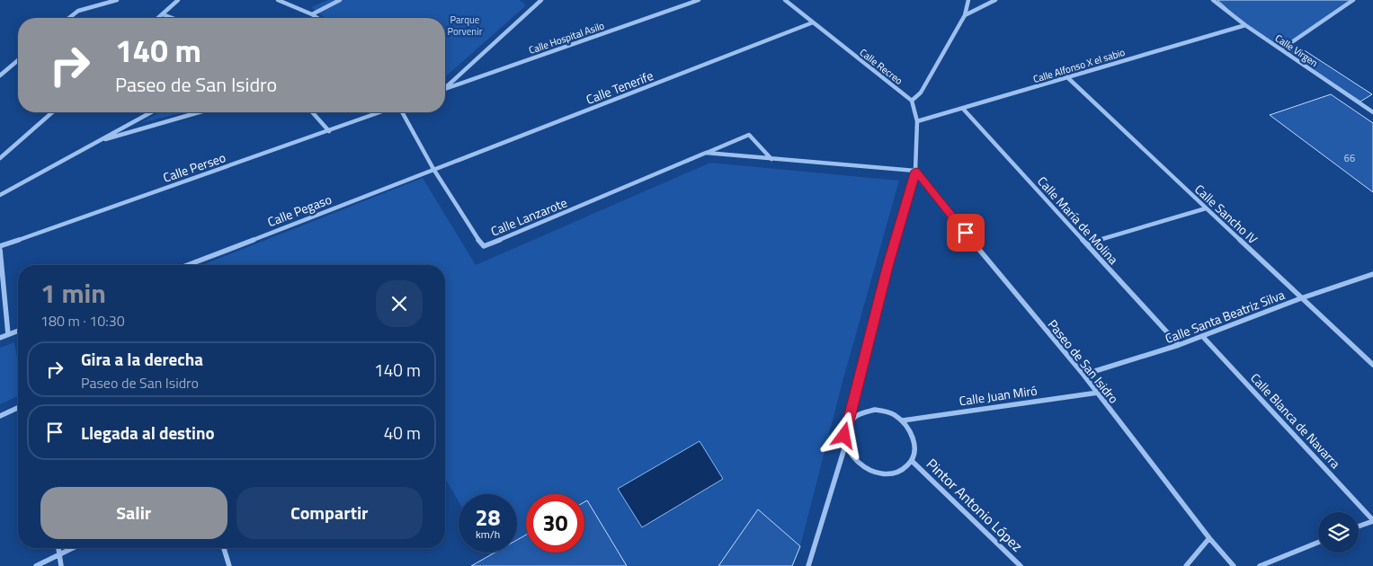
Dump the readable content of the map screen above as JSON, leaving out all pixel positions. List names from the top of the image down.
{
  "streets": {
    "street": [
      "Calle Hospital Asilo",
      "Calle Virgen",
      "Calle Alfonso X el sabio",
      "Calle Recreo",
      "Calle Tenerife",
      "Calle Perseo",
      "Calle Pegaso",
      "Calle Sancho IV",
      "Calle Lanzarote",
      "Calle María de Molina",
      "Calle Santa Beatriz Silva",
      "Paseo de San Isidro",
      "Calle Juan Miró",
      "Calle Blanca de Navarra",
      "Pintor Antonio López"
    ]
  },
  "crossings": [
    ["Calle Virgen", "Calle Alfonso X el sabio"],
    ["Calle Alfonso X el sabio", "Calle Sancho IV"],
    ["Calle Alfonso X el sabio", "Calle María de Molina"],
    ["Calle Recreo", "Calle Tenerife"],
    ["Calle Tenerife", "Calle Pegaso"],
    ["Calle Tenerife", "Calle Lanzarote"],
    ["Calle Pegaso", "Calle Lanzarote"],
    ["Calle Sancho IV", "Calle Santa Beatriz Silva"],
    ["Calle Lanzarote", "Paseo de San Isidro"],
    ["Calle María de Molina", "Calle Santa Beatriz Silva"],
    ["Calle Santa Beatriz Silva", "Paseo de San Isidro"],
    ["Calle Santa Beatriz Silva", "Calle Blanca de Navarra"],
    ["Paseo de San Isidro", "Calle Juan Miró"],
    ["Calle Juan Miró", "Pintor Antonio López"]
  ],
  "parks": ["Parque Porvenir"],
  "house_numbers": ["66"],
  "page": {
    "turn": ["140 m", "Paseo de San Isidro"],
    "heading": ["1 min", "180 m · 10:30"],
    "list": [
      {
        "name": "Gira a la derecha",
        "note": "Paseo de San Isidro",
        "value": "140 m"
      },
      {
        "name": "Llegada al destino",
        "value": "40 m"
      }
    ],
    "buttons": ["Salir", "Compartir"],
    "speed": "28 km/h",
    "limit": "30"
  }
}
